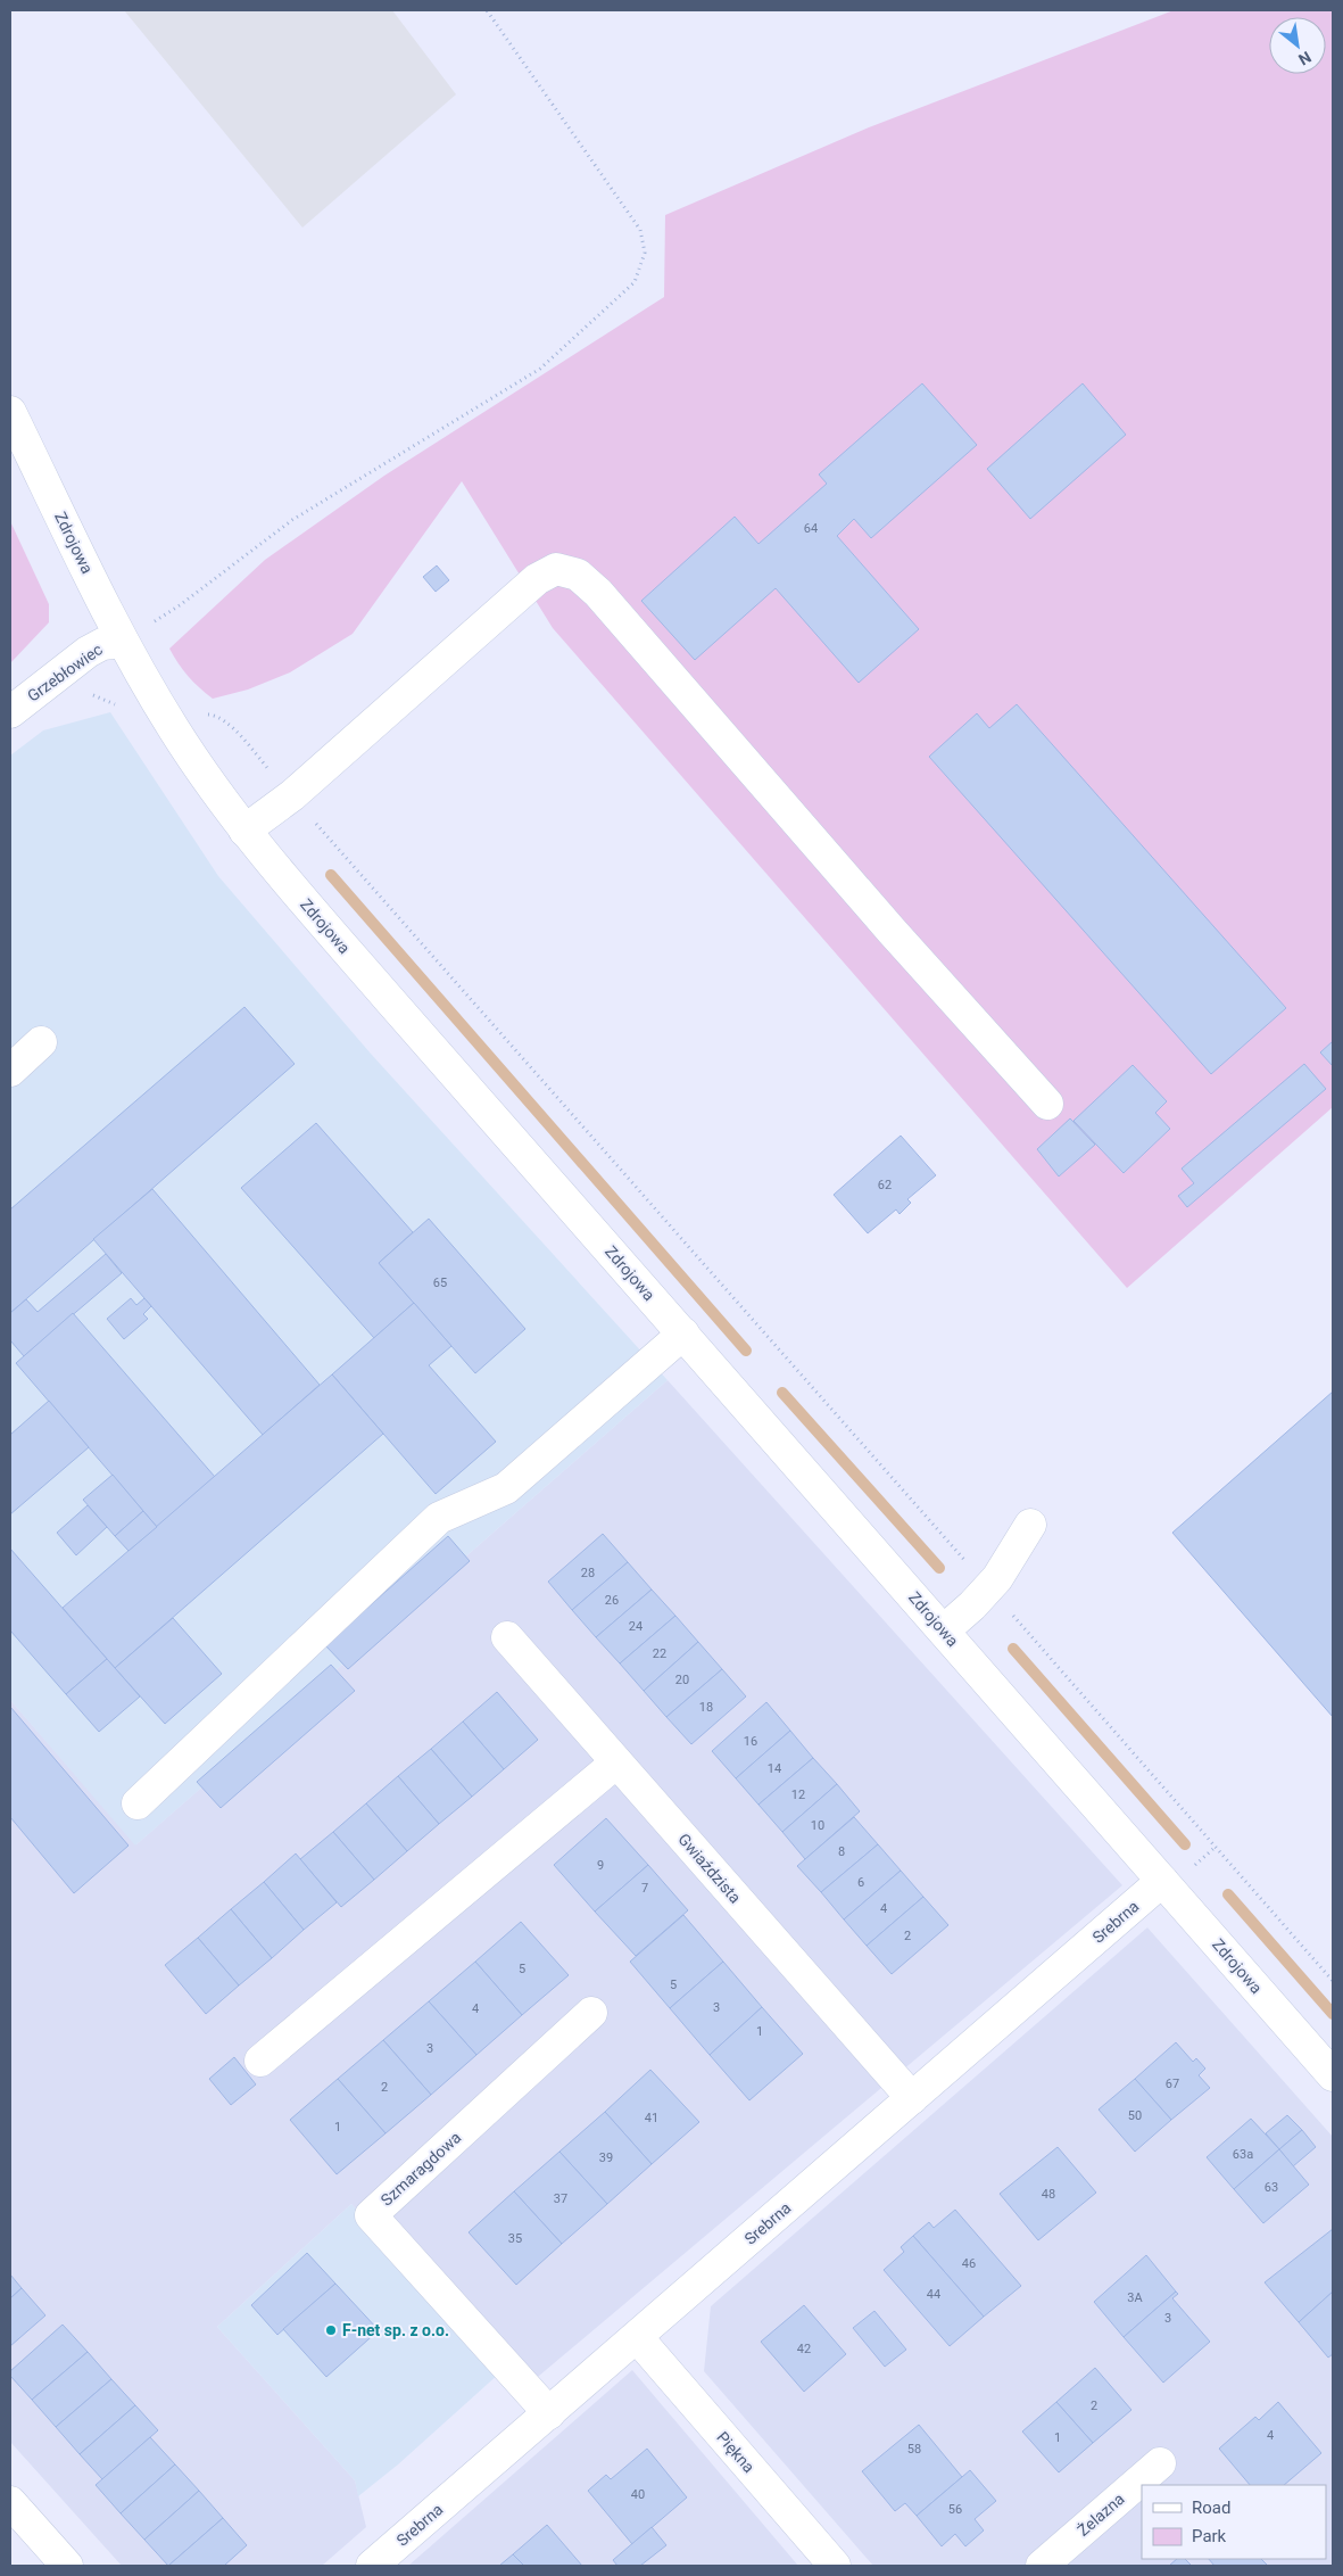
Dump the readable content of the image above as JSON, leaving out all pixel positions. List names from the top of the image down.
{
  "streets": {
    "street": [
      "Zdrojowa",
      "Grzebłowiec",
      "Gwiaździsta",
      "Srebrna",
      "Szmaragdowa",
      "Piękna",
      "Żelazna"
    ]
  },
  "crossings": [
    ["Zdrojowa", "Grzebłowiec"],
    ["Zdrojowa", "Srebrna"],
    ["Gwiaździsta", "Srebrna"],
    ["Srebrna", "Szmaragdowa"],
    ["Srebrna", "Piękna"]
  ],
  "places": ["F-net sp. z o.o."],
  "house_numbers": [
    "64",
    "62",
    "65",
    "28",
    "26",
    "24",
    "22",
    "20",
    "18",
    "16",
    "14",
    "12",
    "10",
    "8",
    "9",
    "6",
    "7",
    "4",
    "2",
    "5",
    "5",
    "3",
    "4",
    "1",
    "3",
    "67",
    "2",
    "50",
    "41",
    "1",
    "63a",
    "39",
    "63",
    "48",
    "37",
    "35",
    "46",
    "44",
    "3A",
    "3",
    "42",
    "2",
    "4",
    "1",
    "58",
    "40",
    "56"
  ],
  "legend": ["Road", "Park"],
  "north": "bottom right"
}
